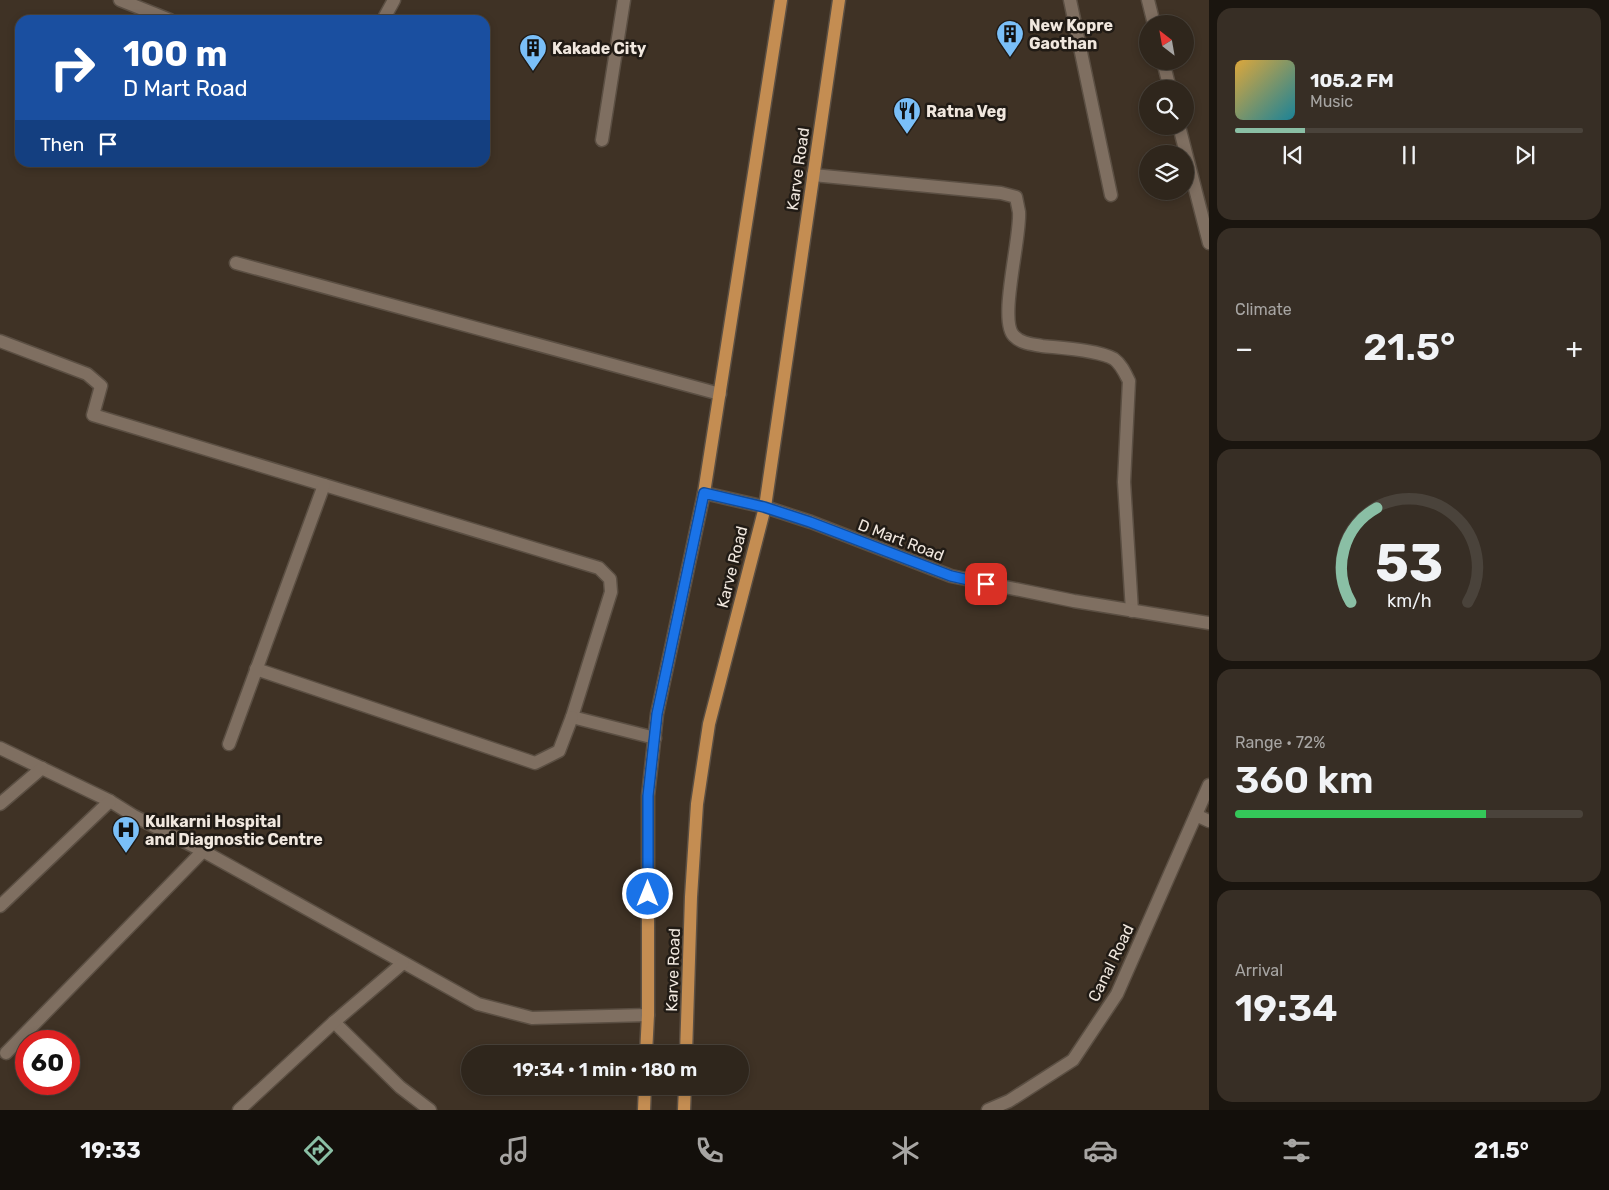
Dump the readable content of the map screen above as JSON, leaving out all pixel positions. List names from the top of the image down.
{
  "streets": {
    "main road": ["Karve Road"],
    "street": ["D Mart Road", "Canal Road"]
  },
  "crossings": [
    ["Karve Road", "D Mart Road"]
  ],
  "places": {
    "building": ["New Kopre Gaothan", "Kakade City"],
    "restaurant": ["Ratna Veg"],
    "hospital": ["Kulkarni Hospital and Diagnostic Centre"]
  },
  "north": "top left",
  "page": {
    "turn": ["100 m", "D Mart Road"],
    "song": ["105.2 FM", "Music"],
    "then": "Then",
    "tile": [
      "Climate",
      ["Range · 72%", "360 km"],
      ["Arrival", "19:34"]
    ],
    "heat": ["−", "21.5°", "+"],
    "limit": "60",
    "trip": "19:34 · 1 min · 180 m",
    "tabs": ["19:33", "21.5°"],
    "gauge": ["53", "km/h"]
  }
}
